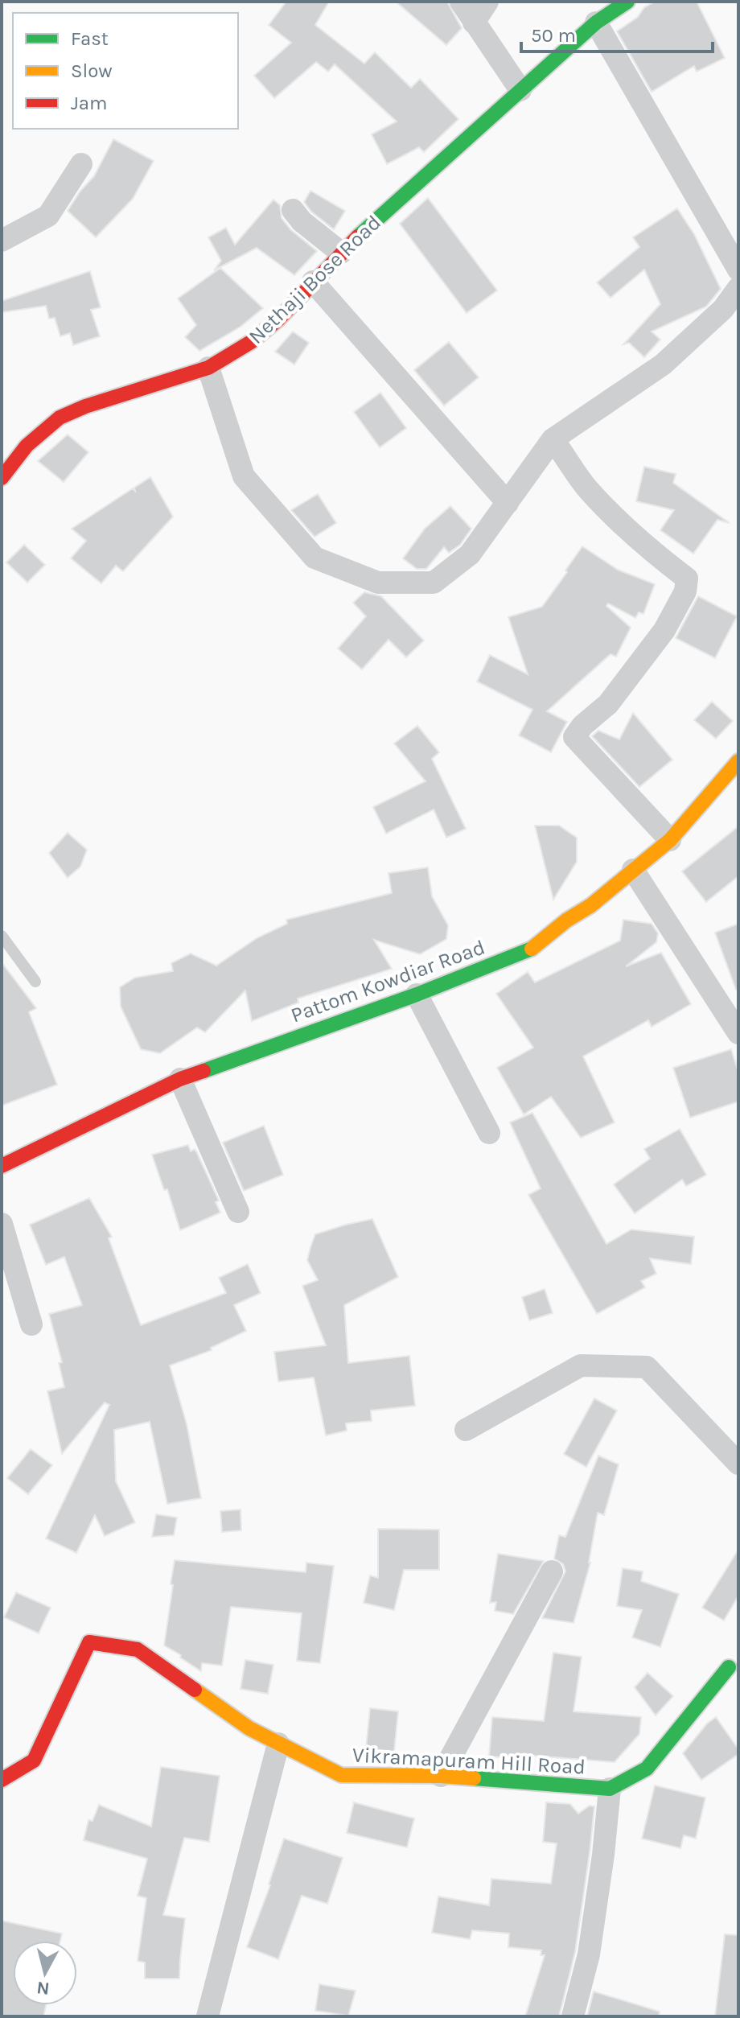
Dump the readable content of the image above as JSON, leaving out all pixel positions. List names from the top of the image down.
{
  "streets": {
    "street": ["Nethaji Bose Road", "Pattom Kowdiar Road", "Vikramapuram Hill Road"]
  },
  "legend": ["Fast", "Slow", "Jam"],
  "scale_bar": "50 m",
  "north": "bottom"
}
